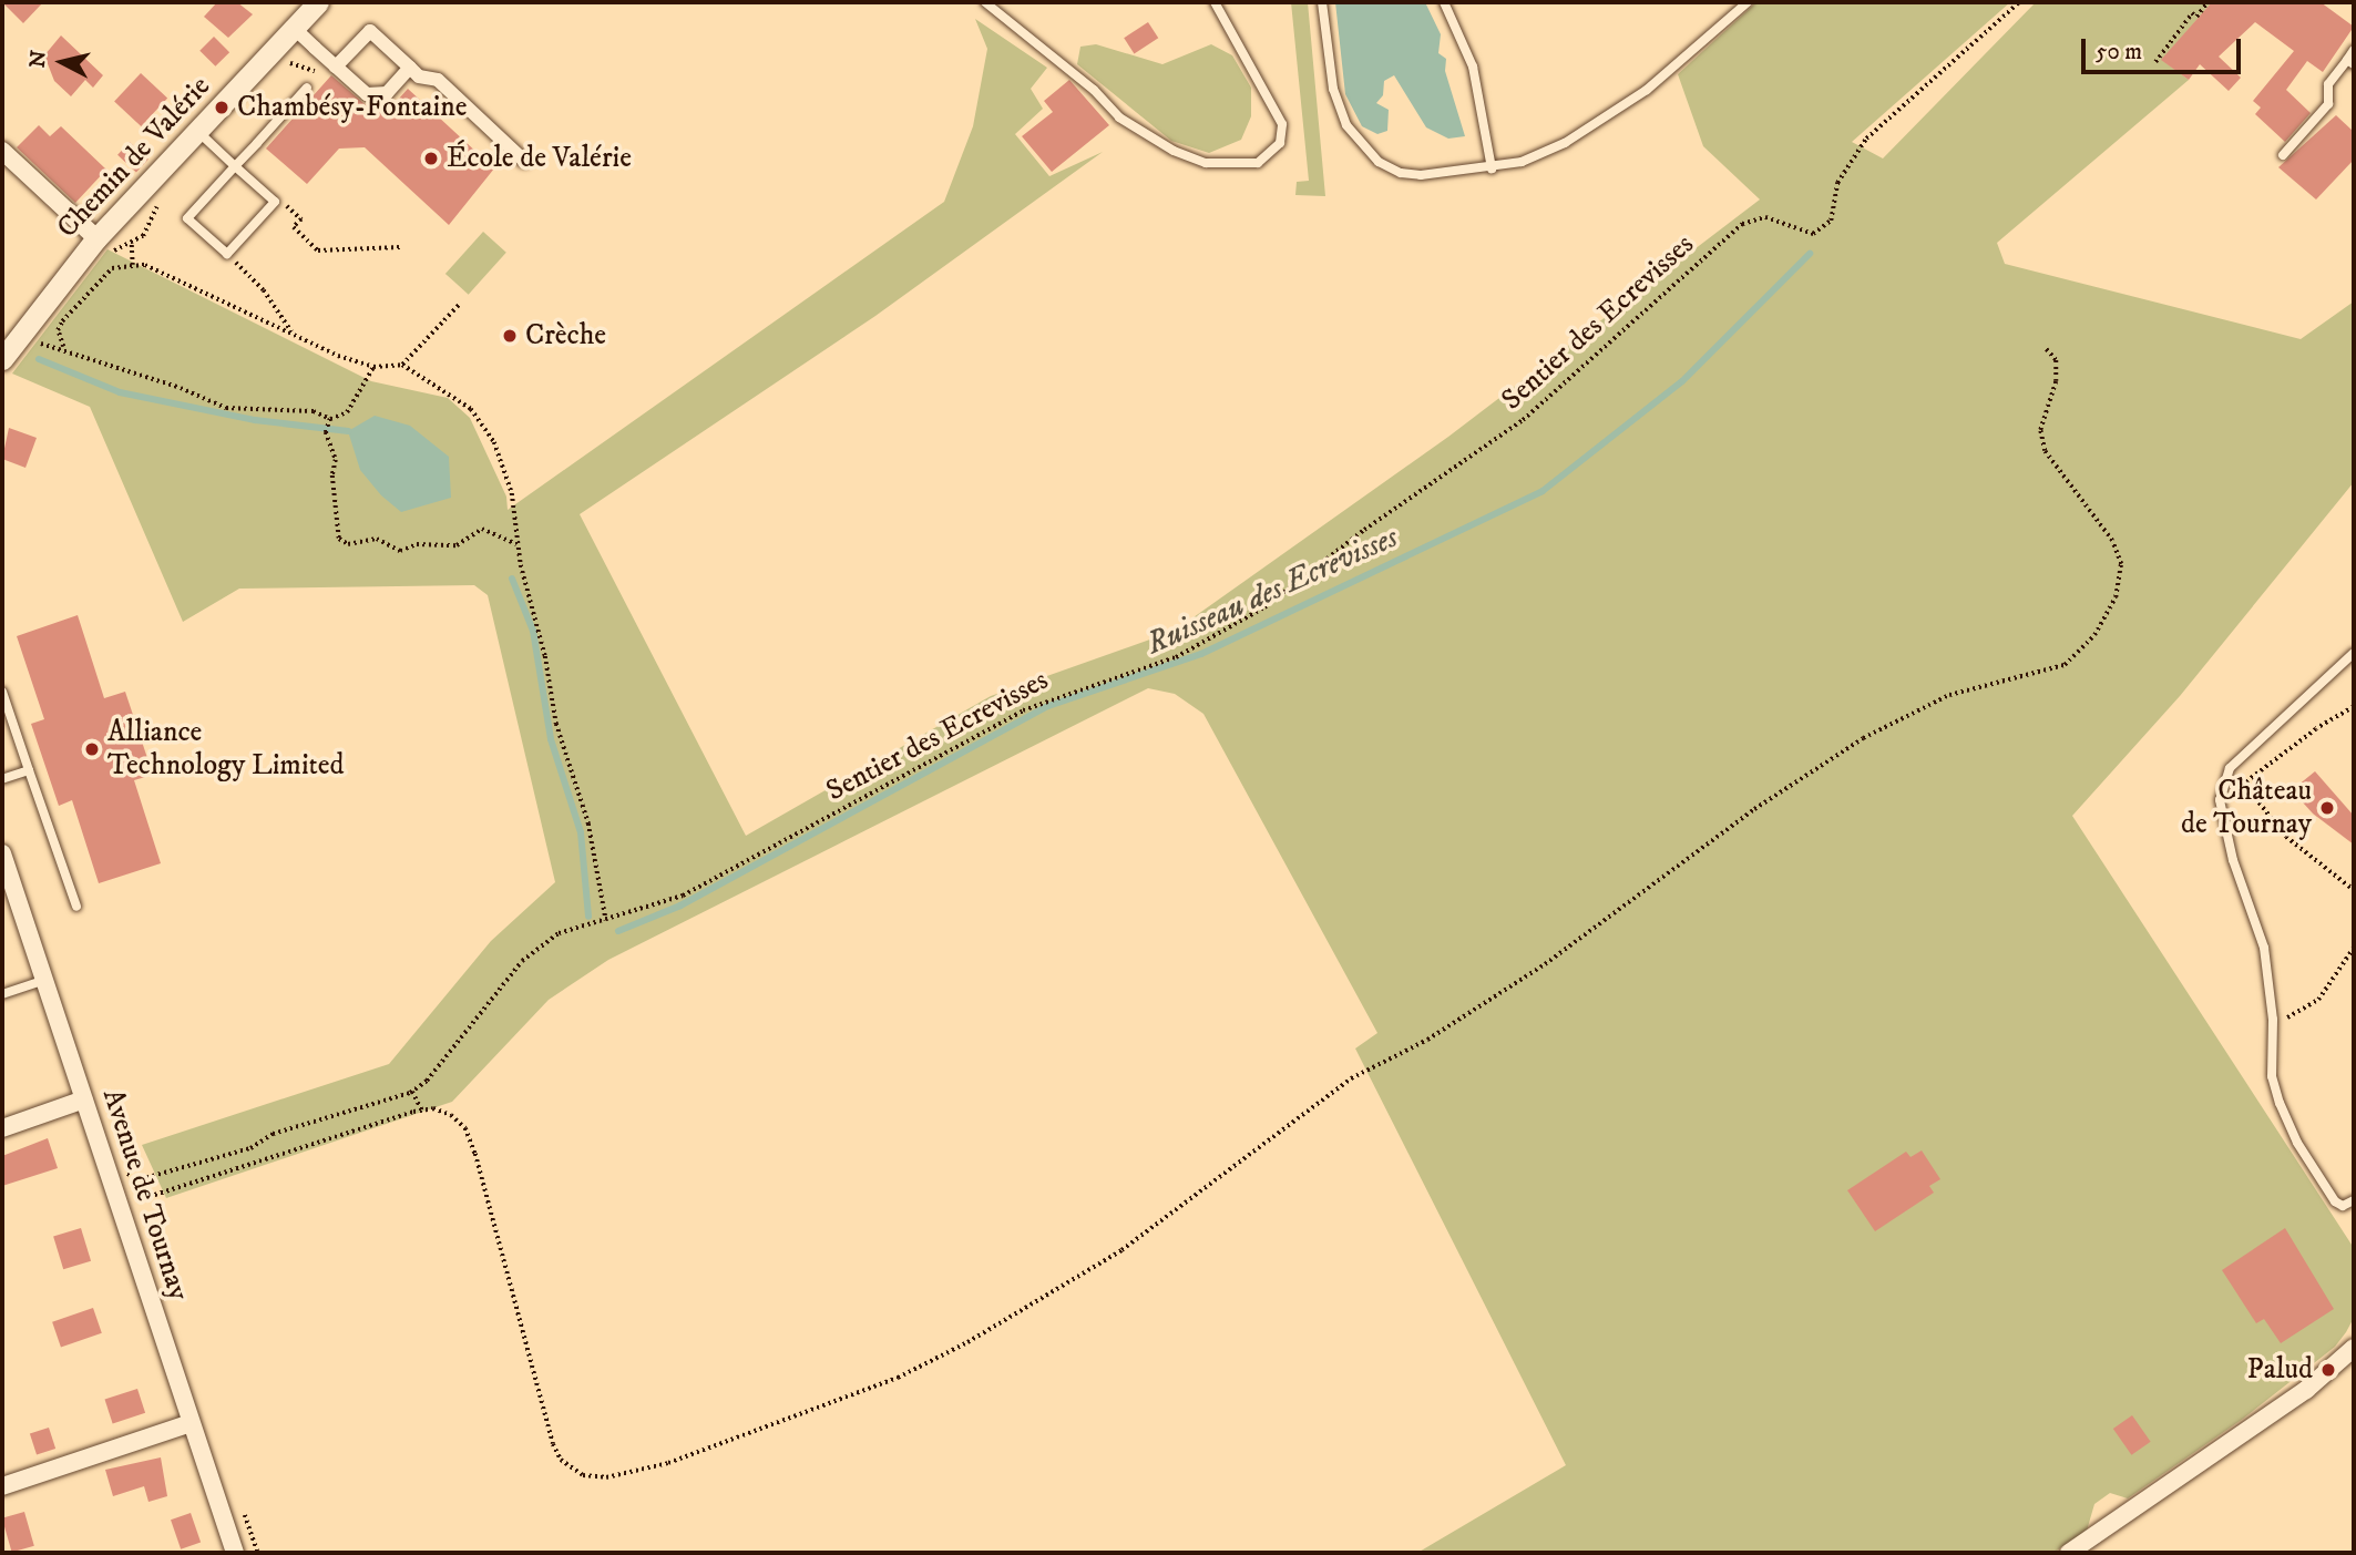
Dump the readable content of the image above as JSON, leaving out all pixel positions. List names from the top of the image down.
{
  "streets": {
    "street": ["Chemin de Valérie", "Avenue de Tournay"],
    "path": ["Sentier des Ecrevisses"]
  },
  "water": ["Ruisseau des Ecrevisses"],
  "places": [
    "Chambésy-Fontaine",
    "École de Valérie",
    "Crèche",
    "Alliance Technology Limited",
    "Château de Tournay",
    "Palud"
  ],
  "scale_bar": "50 m",
  "north": "left"
}
